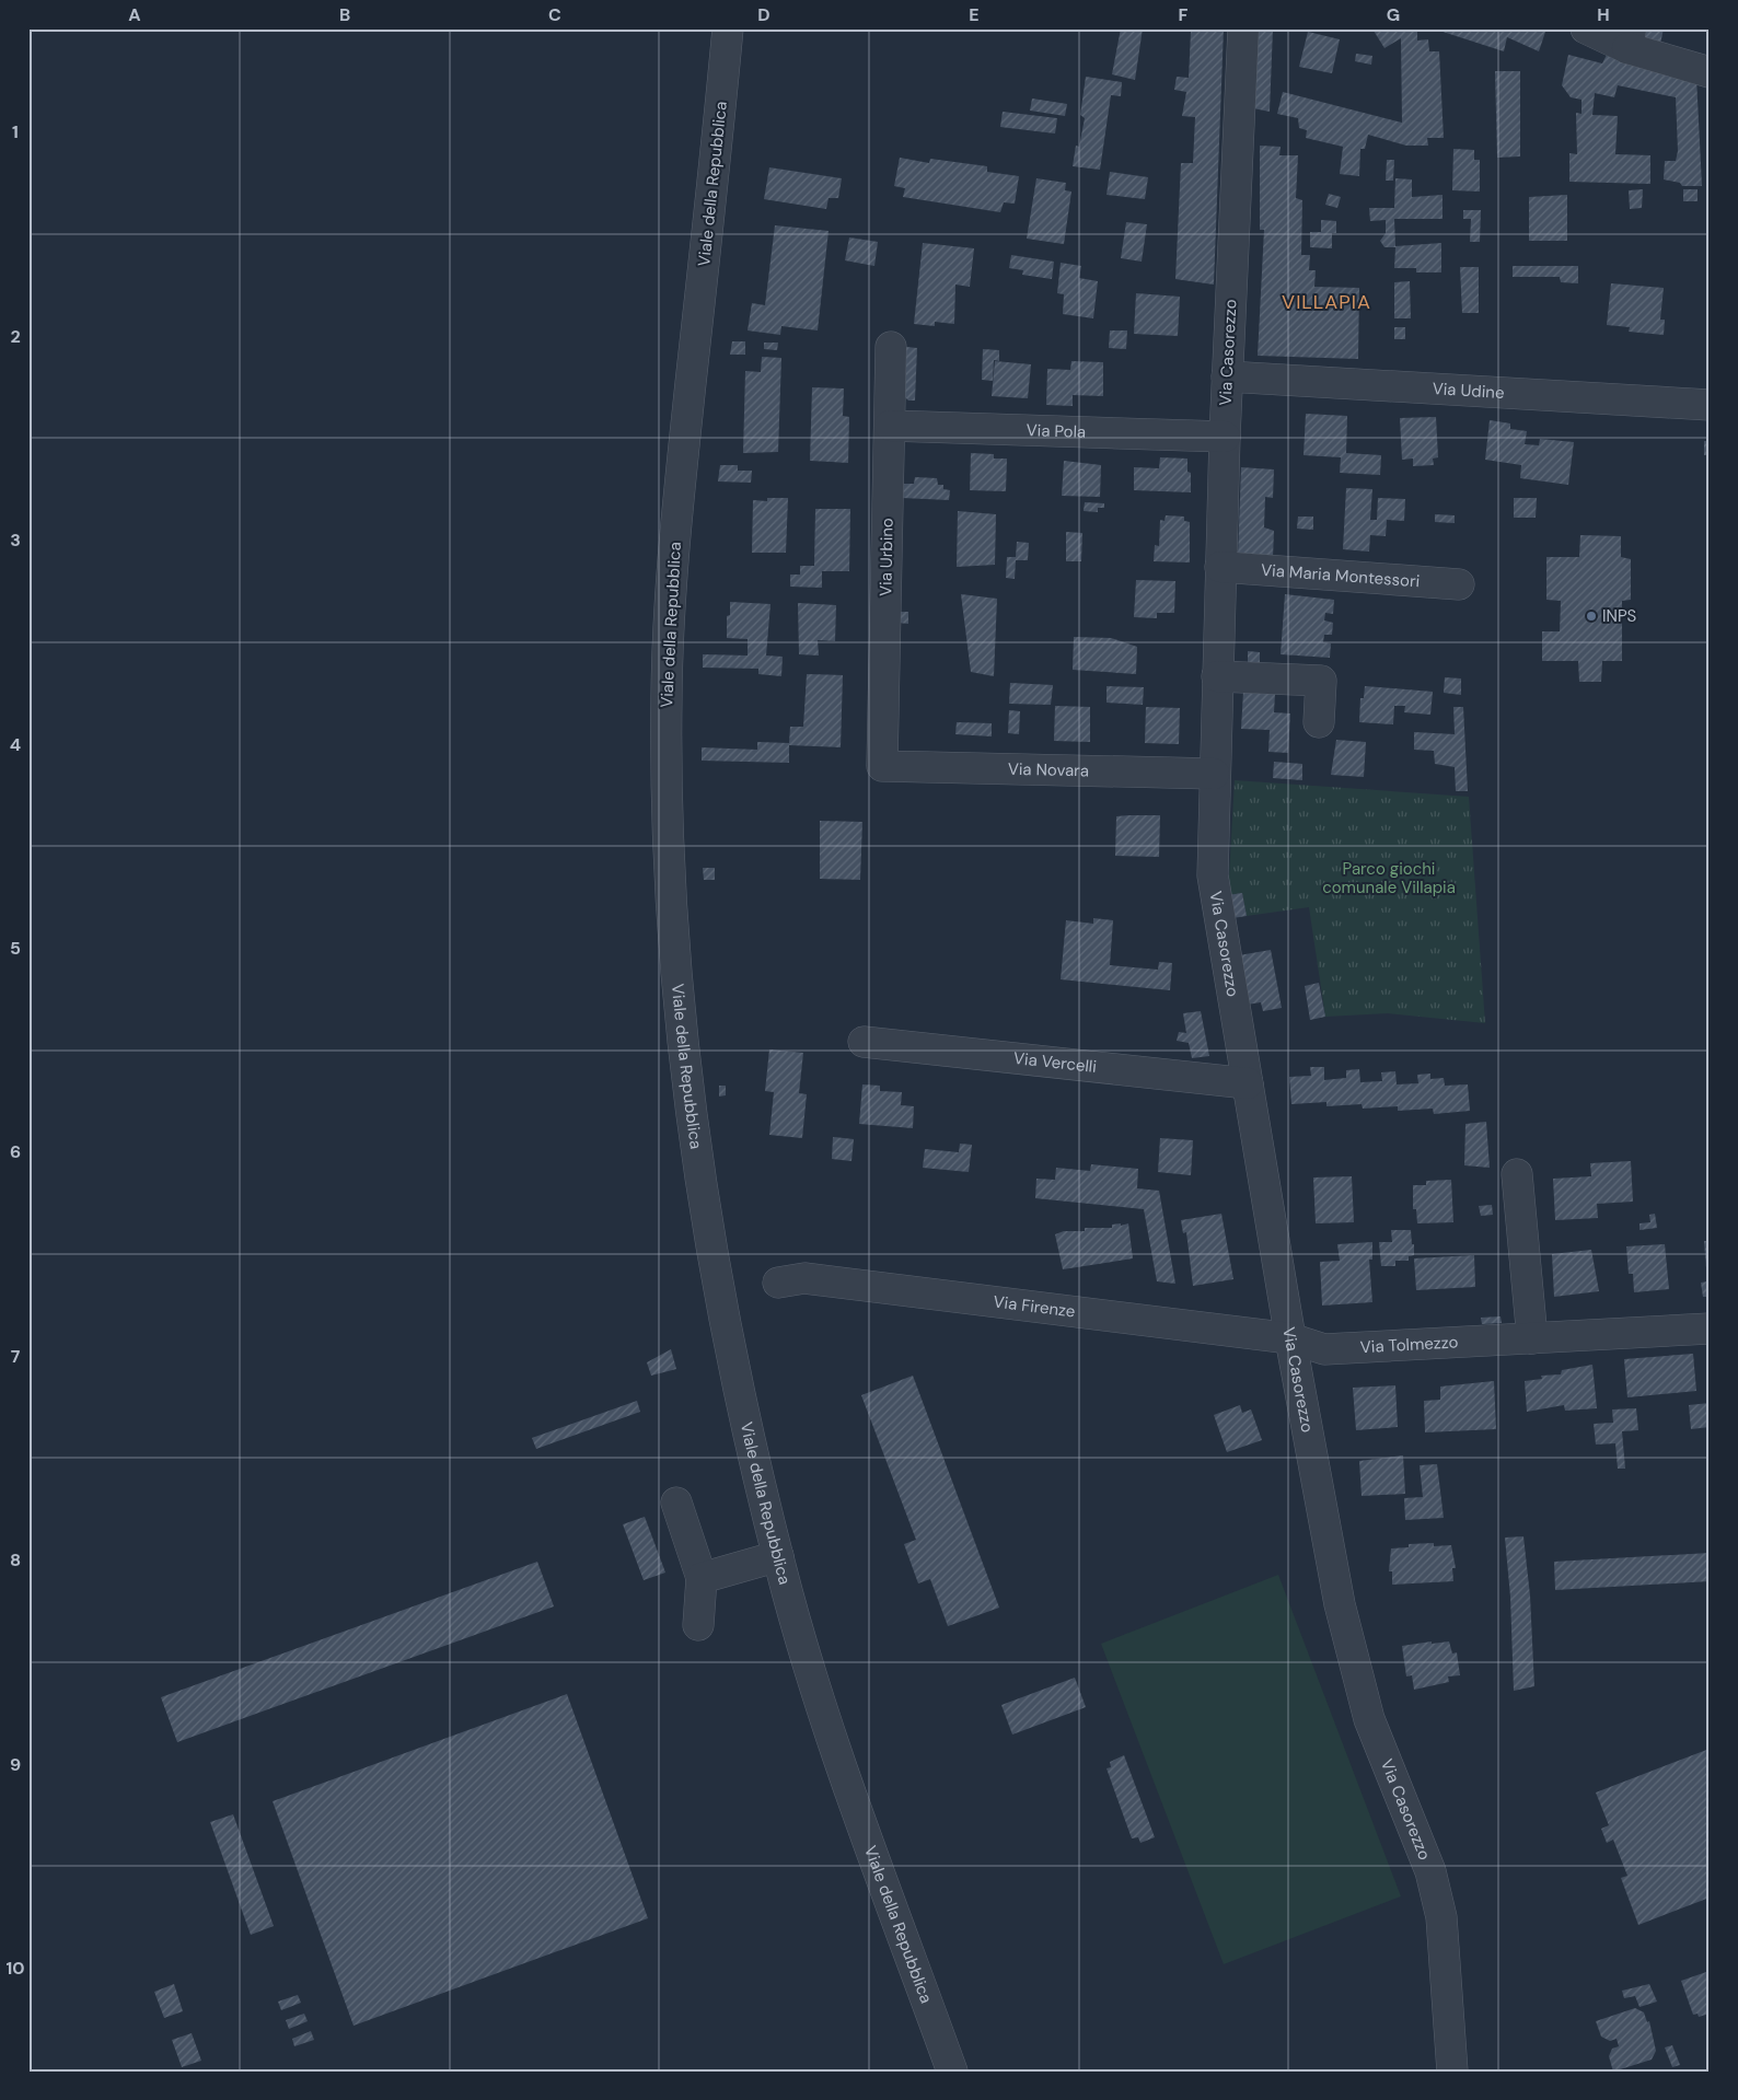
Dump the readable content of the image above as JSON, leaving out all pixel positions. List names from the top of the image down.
{
  "streets": {
    "street": [
      "Viale della Repubblica",
      "Via Casorezzo",
      "Via Udine",
      "Via Pola",
      "Via Urbino",
      "Via Maria Montessori",
      "Via Novara",
      "Via Vercelli",
      "Via Firenze",
      "Via Tolmezzo"
    ]
  },
  "crossings": [
    ["Via Casorezzo", "Via Udine"],
    ["Via Casorezzo", "Via Pola"],
    ["Via Casorezzo", "Via Maria Montessori"],
    ["Via Casorezzo", "Via Novara"],
    ["Via Casorezzo", "Via Vercelli"],
    ["Via Casorezzo", "Via Firenze"],
    ["Via Casorezzo", "Via Tolmezzo"],
    ["Via Pola", "Via Urbino"],
    ["Via Urbino", "Via Novara"],
    ["Via Firenze", "Via Tolmezzo"]
  ],
  "districts": ["VILLAPIA"],
  "parks": ["Parco giochi comunale Villapia"],
  "places": ["INPS"],
  "grid": {
    "columns": [
      "A",
      "B",
      "C",
      "D",
      "E",
      "F",
      "G",
      "H"
    ],
    "rows": [
      "1",
      "2",
      "3",
      "4",
      "5",
      "6",
      "7",
      "8",
      "9",
      "10"
    ]
  }
}
